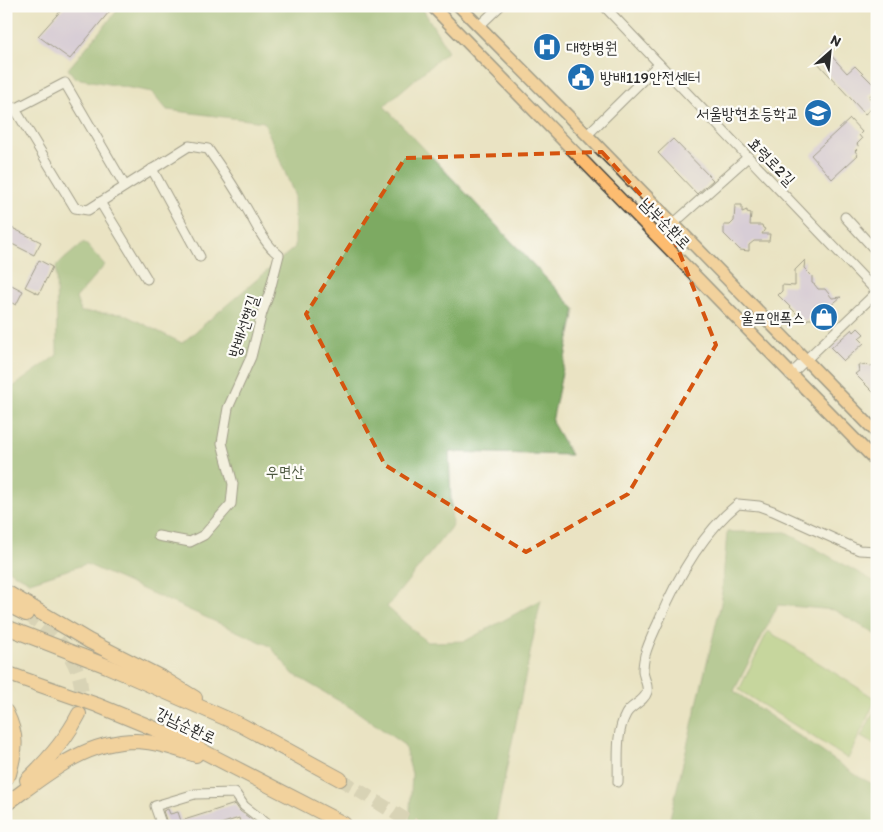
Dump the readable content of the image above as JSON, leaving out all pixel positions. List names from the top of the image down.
{
  "streets": {
    "highway": ["강남순환로"],
    "main road": ["남부순환로"],
    "street": ["효령로2길", "방배선행길"]
  },
  "parks": ["우면산"],
  "places": {
    "hospital": ["대항병원"],
    "public building": ["방배119안전센터"],
    "school or university": ["서울방현초등학교"],
    "shop": ["울프앤폭스"]
  },
  "north": "top right"
}
